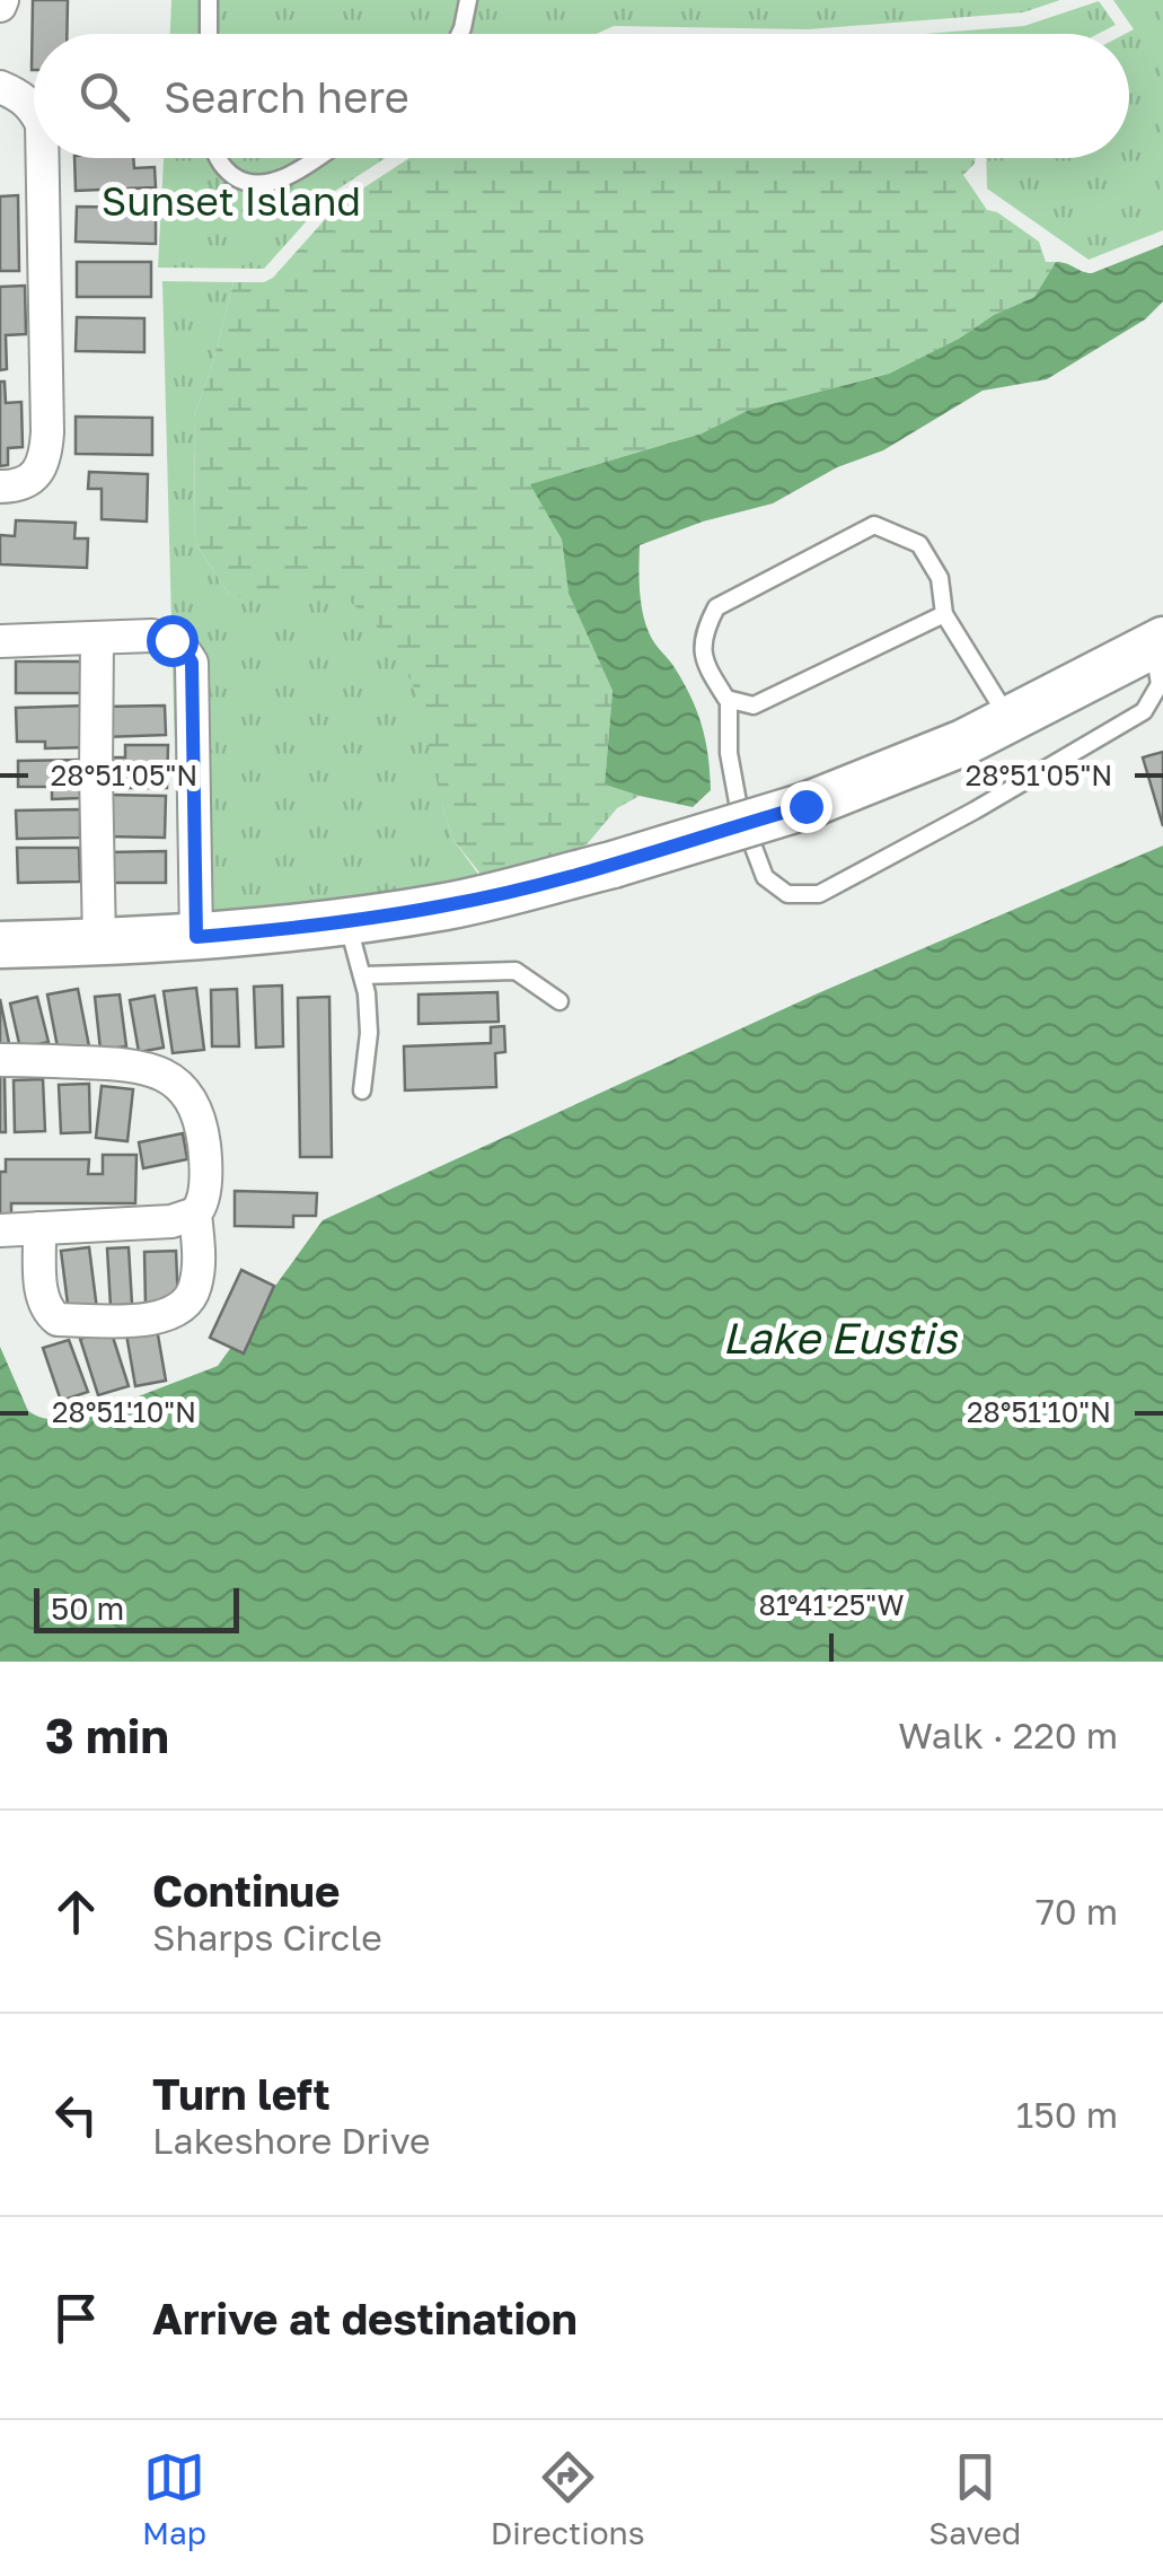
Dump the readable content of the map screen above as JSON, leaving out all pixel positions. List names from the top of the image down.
{
  "water": ["Lake Eustis"],
  "parks": ["Sunset Island"],
  "scale_bar": "50 m",
  "page": {
    "search": "Search here",
    "scale": "50 m",
    "heading": ["3 min", "Walk · 220 m"],
    "list": [
      ["Continue", "Sharps Circle", "70 m"],
      ["Turn left", "Lakeshore Drive", "150 m"],
      "Arrive at destination"
    ],
    "nav": ["Map", "Directions", "Saved"]
  },
  "coordinates": ["28°51'05\"N", "28°51'10\"N", "81°41'25\"W"]
}
